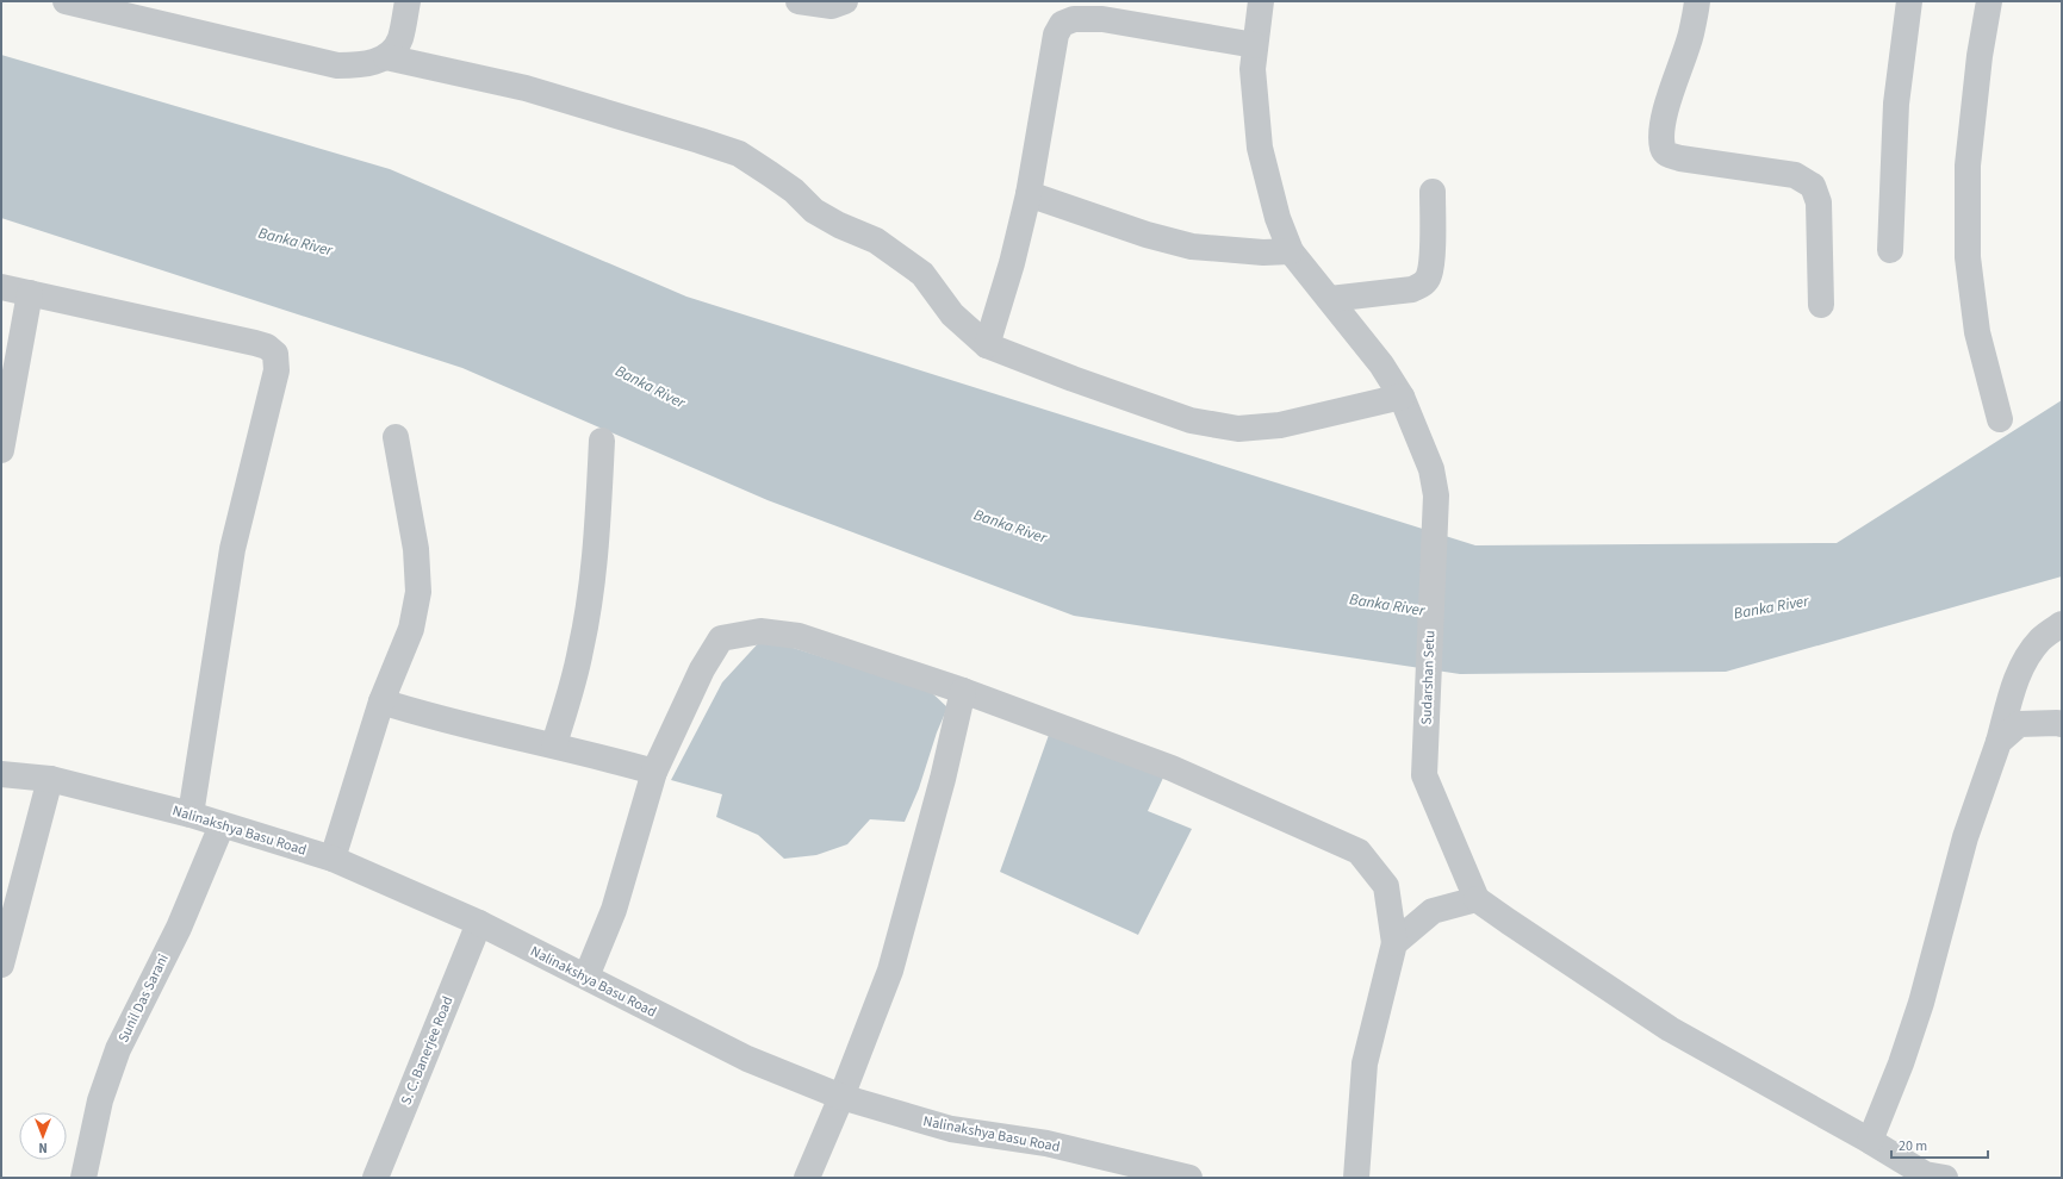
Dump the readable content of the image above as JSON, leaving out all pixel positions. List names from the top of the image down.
{
  "streets": {
    "street": [
      "Sudarshan Setu",
      "Nalinakshya Basu Road",
      "Sunil Das Sarani",
      "S. C. Banerjee Road"
    ]
  },
  "crossings": [
    ["Nalinakshya Basu Road", "Sunil Das Sarani"],
    ["Nalinakshya Basu Road", "S. C. Banerjee Road"]
  ],
  "water": ["Banka River"],
  "scale_bar": "20 m",
  "north": "bottom"
}
